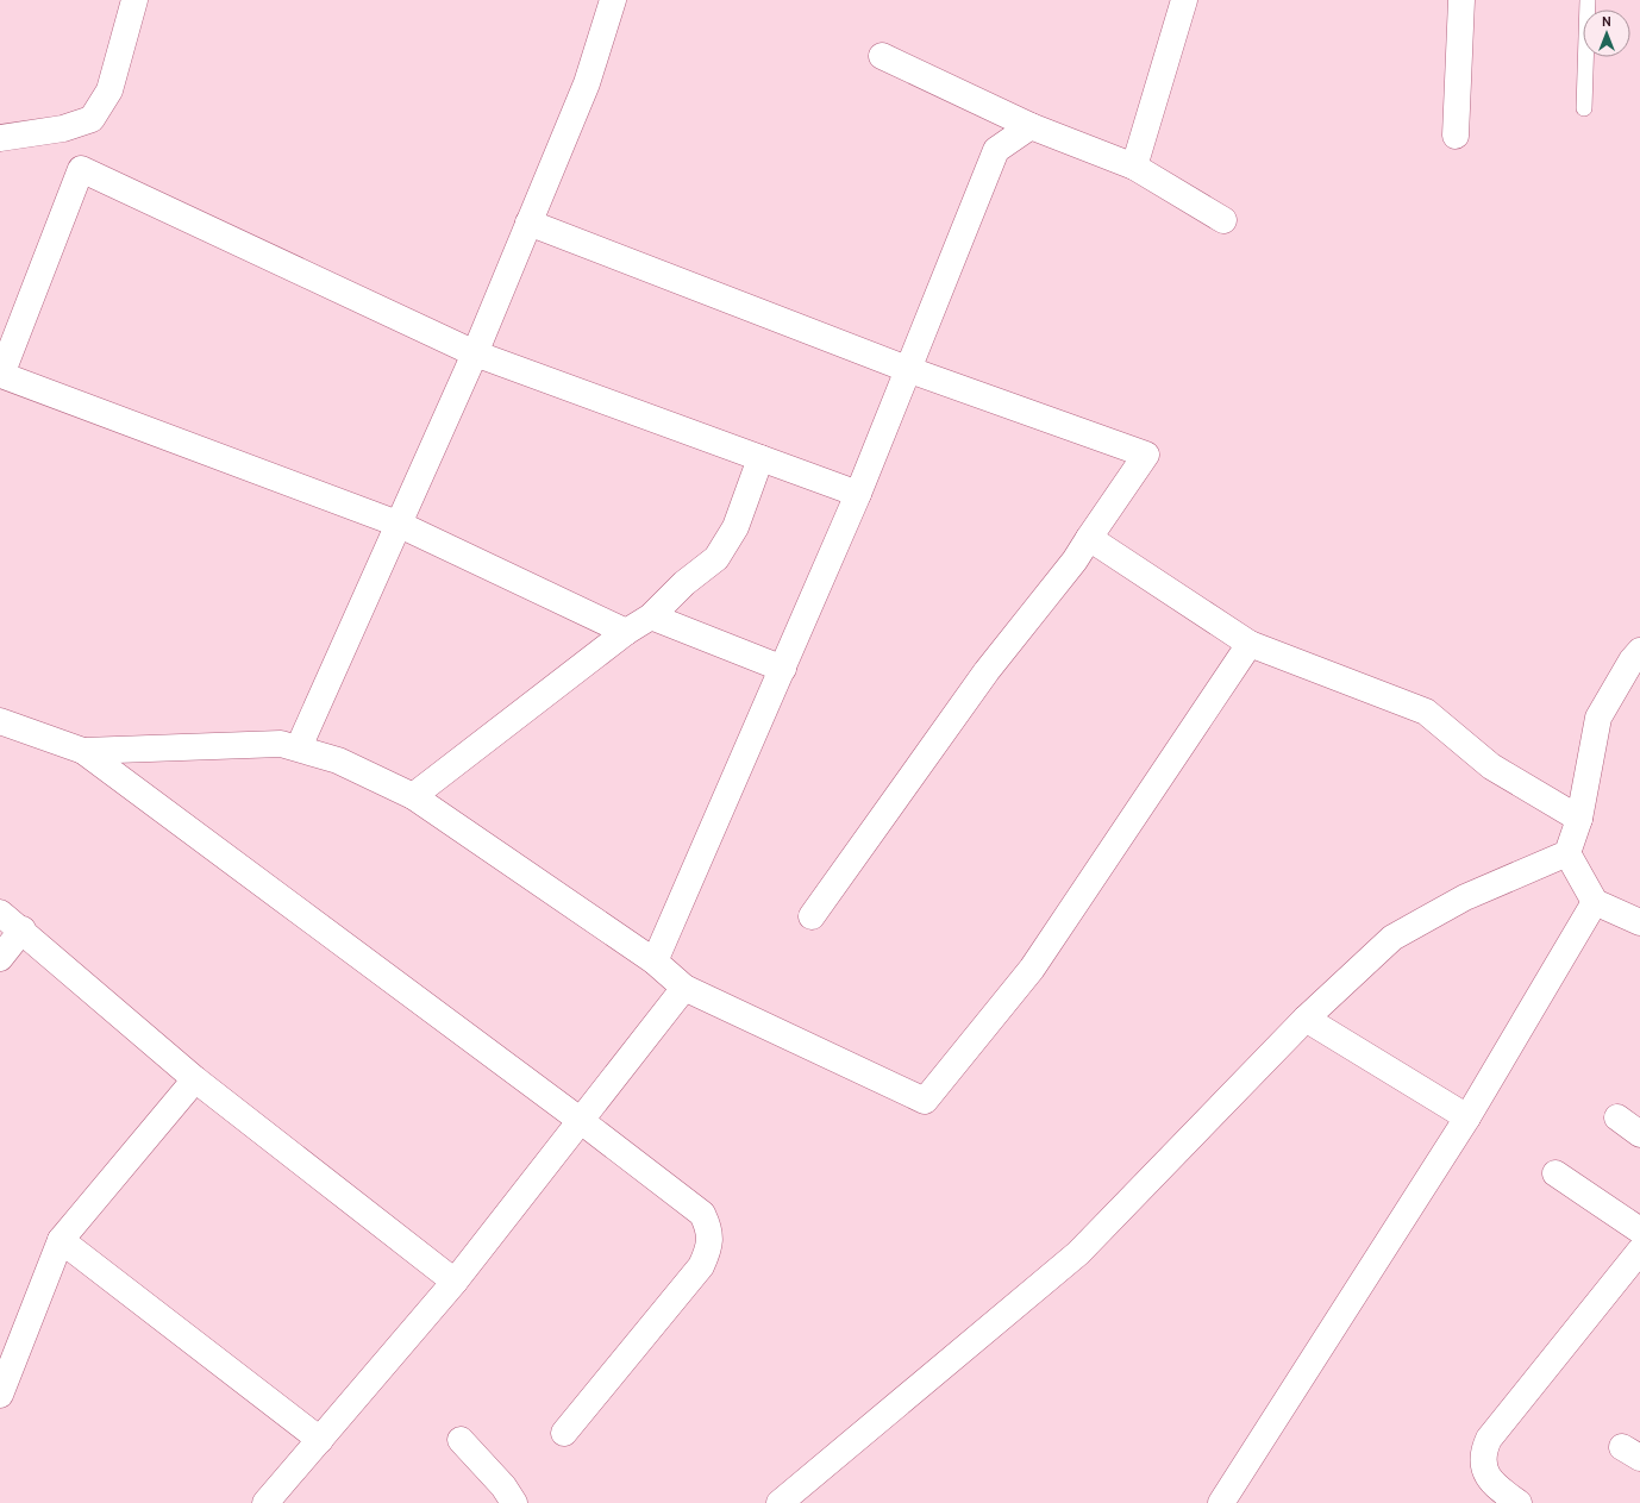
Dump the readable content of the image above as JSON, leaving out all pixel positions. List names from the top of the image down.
{
  "north": "top"
}
